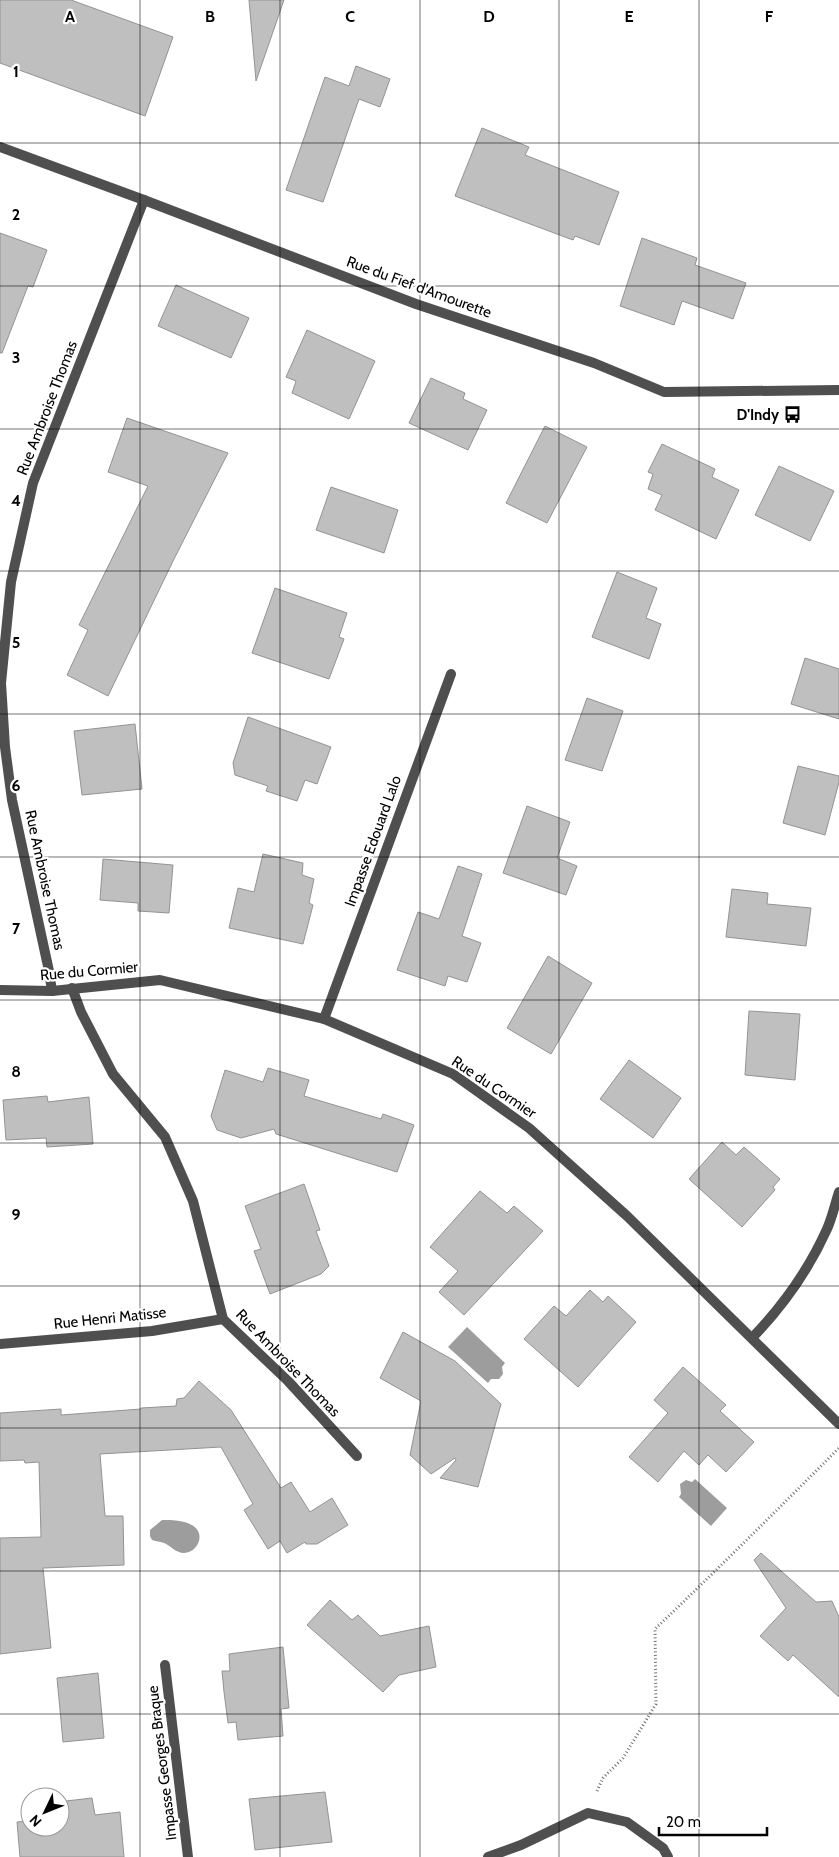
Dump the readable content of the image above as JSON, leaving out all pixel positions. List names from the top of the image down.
{
  "streets": {
    "street": [
      "Rue du Fief d'Amourette",
      "Rue Ambroise Thomas",
      "Impasse Edouard Lalo",
      "Rue du Cormier",
      "Rue Henri Matisse",
      "Impasse Georges Braque"
    ]
  },
  "crossings": [
    ["Rue du Fief d'Amourette", "Rue Ambroise Thomas"],
    ["Rue Ambroise Thomas", "Rue du Cormier"],
    ["Rue Ambroise Thomas", "Rue Henri Matisse"],
    ["Impasse Edouard Lalo", "Rue du Cormier"]
  ],
  "places": {
    "bus stop": ["D'Indy"]
  },
  "scale_bar": "20 m",
  "north": "bottom left",
  "grid": {
    "columns": [
      "A",
      "B",
      "C",
      "D",
      "E",
      "F"
    ],
    "rows": [
      "1",
      "2",
      "3",
      "4",
      "5",
      "6",
      "7",
      "8",
      "9"
    ]
  }
}
